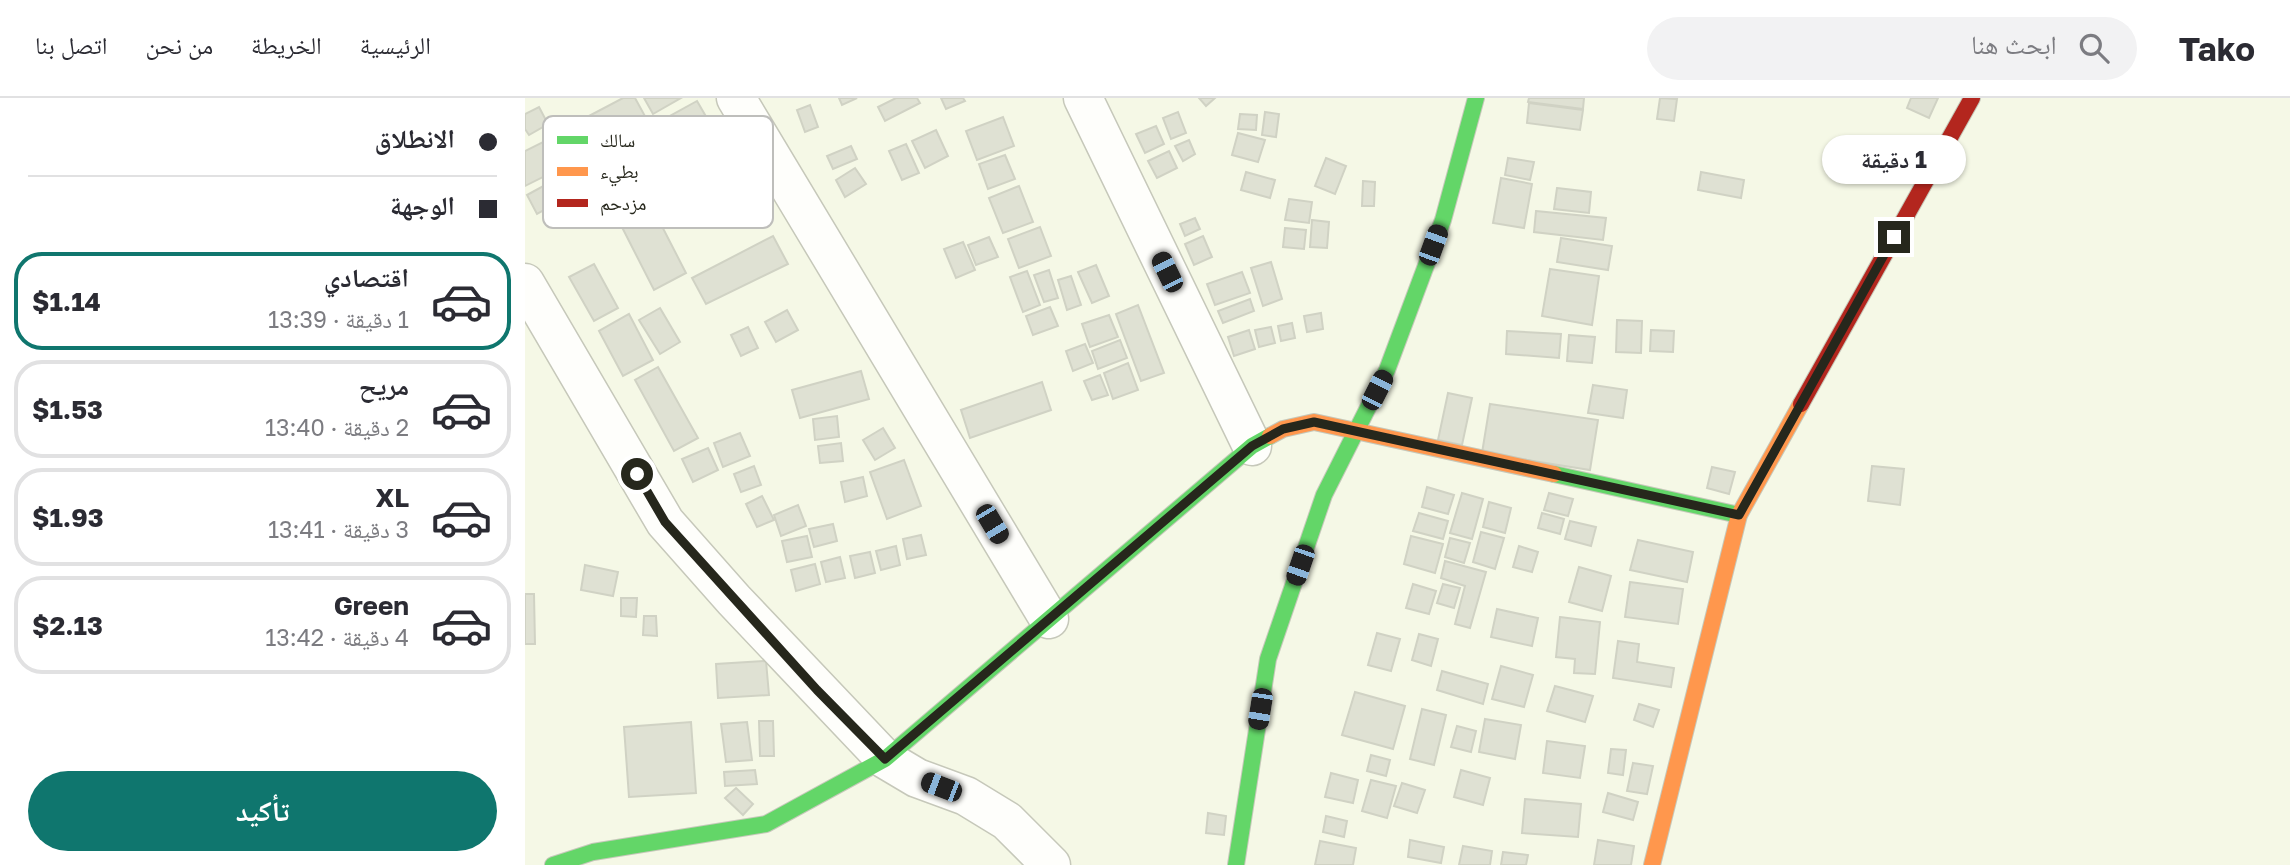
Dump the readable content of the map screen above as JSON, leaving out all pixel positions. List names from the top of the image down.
{
  "legend": ["سالك", "بطيء", "مزدحم"],
  "page": {
    "header": "Tako",
    "search": "ابحث هنا",
    "nav": [
      "الرئيسية",
      "الخريطة",
      "من نحن",
      "اتصل بنا"
    ],
    "banner": ["الانطلاق", "الوجهة"],
    "bubble": "1 دقيقة",
    "list": [
      {
        "name": "اقتصادي",
        "note": "1 دقيقة · 13:39",
        "value": "$1.14"
      },
      {
        "name": "مريح",
        "note": "2 دقيقة · 13:40",
        "value": "$1.53"
      },
      {
        "name": "XL",
        "note": "3 دقيقة · 13:41",
        "value": "$1.93"
      },
      {
        "name": "Green",
        "note": "4 دقيقة · 13:42",
        "value": "$2.13"
      }
    ],
    "buttons": "تأكيد"
  }
}
